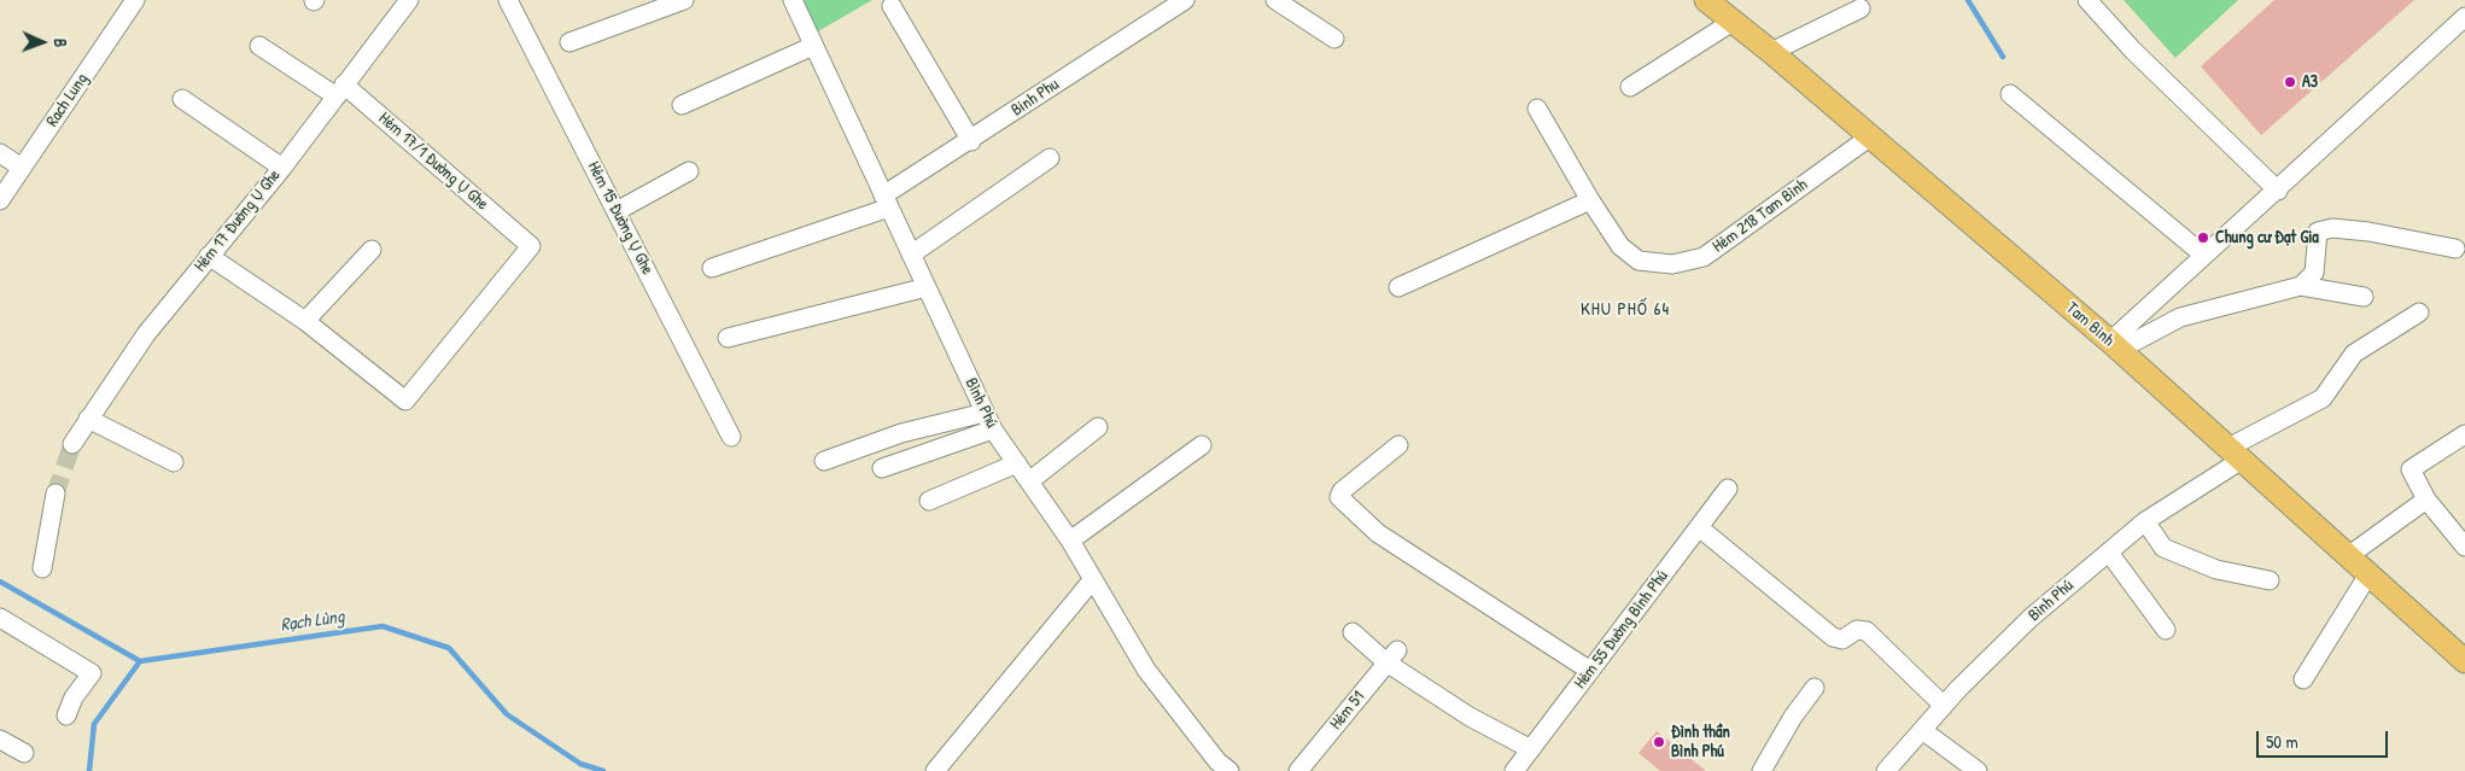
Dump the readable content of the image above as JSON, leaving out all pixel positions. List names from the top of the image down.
{
  "streets": {
    "main road": ["Tam Binh"],
    "street": [
      "Binh Phu",
      "Rach Lung",
      "Hẻm 17/1 Đường Ụ Ghe",
      "Hẻm 218 Tam Bình",
      "Hẻm 15 Đường Ụ Ghe",
      "Hẻm 17 Đường Ụ Ghe",
      "Bình Phú",
      "Hẻm 55 Đường Bình Phú",
      "Hẻm 51"
    ]
  },
  "crossings": [
    ["Binh Phu", "Bình Phú"],
    ["Hẻm 17/1 Đường Ụ Ghe", "Hẻm 17 Đường Ụ Ghe"],
    ["Hẻm 218 Tam Bình", "Tam Binh"],
    ["Tam Binh", "Bình Phú"]
  ],
  "districts": ["KHU PHỐ 64"],
  "water": ["Rạch Lùng"],
  "places": ["A3", "Chung cư Đạt Gia", "Đình thần Bình Phú"],
  "scale_bar": "50 m",
  "north": "right"
}
